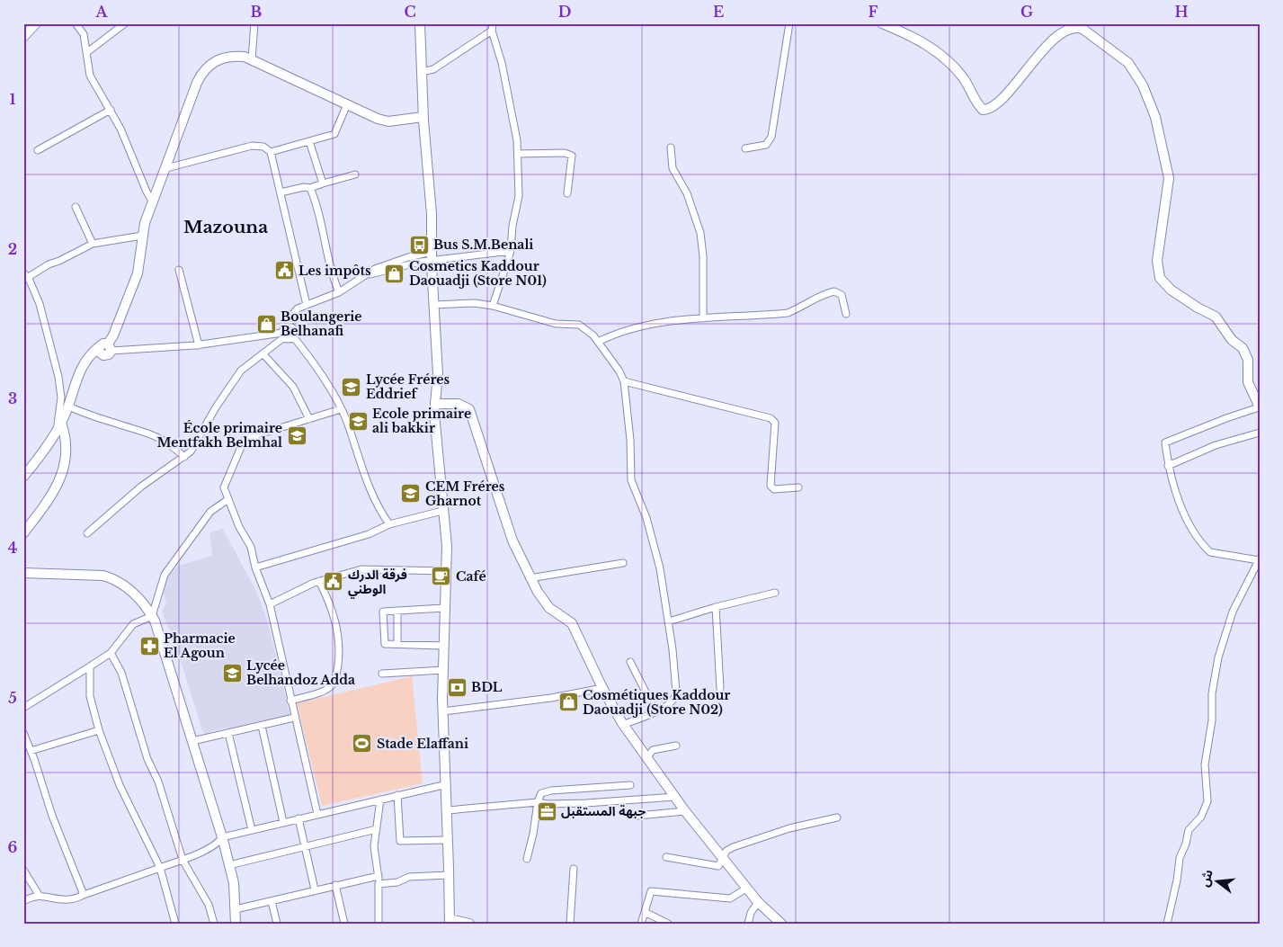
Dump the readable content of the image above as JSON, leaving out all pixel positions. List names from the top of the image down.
{
  "districts": ["Mazouna"],
  "places": {
    "bus stop": ["Bus S.M.Benali"],
    "public building": ["Les impôts", "فرقة الدرك الوطني"],
    "shop": ["Cosmetics Kaddour Daouadji (Store N01)", "Boulangerie Belhanafi", "Cosmétiques Kaddour Daouadji (Store N02)"],
    "school or university": [
      "Lycée Fréres Eddrief",
      "Ecole primaire ali bakkir",
      "École primaire Mentfakh Belmhal",
      "CEM Fréres Gharnot",
      "Lycée Belhandoz Adda"
    ],
    "cafe": ["Café"],
    "pharmacy": ["Pharmacie El Agoun"],
    "bank": ["BDL"],
    "sports": ["Stade Elaffani"],
    "office": ["جبهة المستقبل"]
  },
  "north": "left",
  "grid": {
    "columns": [
      "A",
      "B",
      "C",
      "D",
      "E",
      "F",
      "G",
      "H"
    ],
    "rows": [
      "1",
      "2",
      "3",
      "4",
      "5",
      "6"
    ]
  }
}
